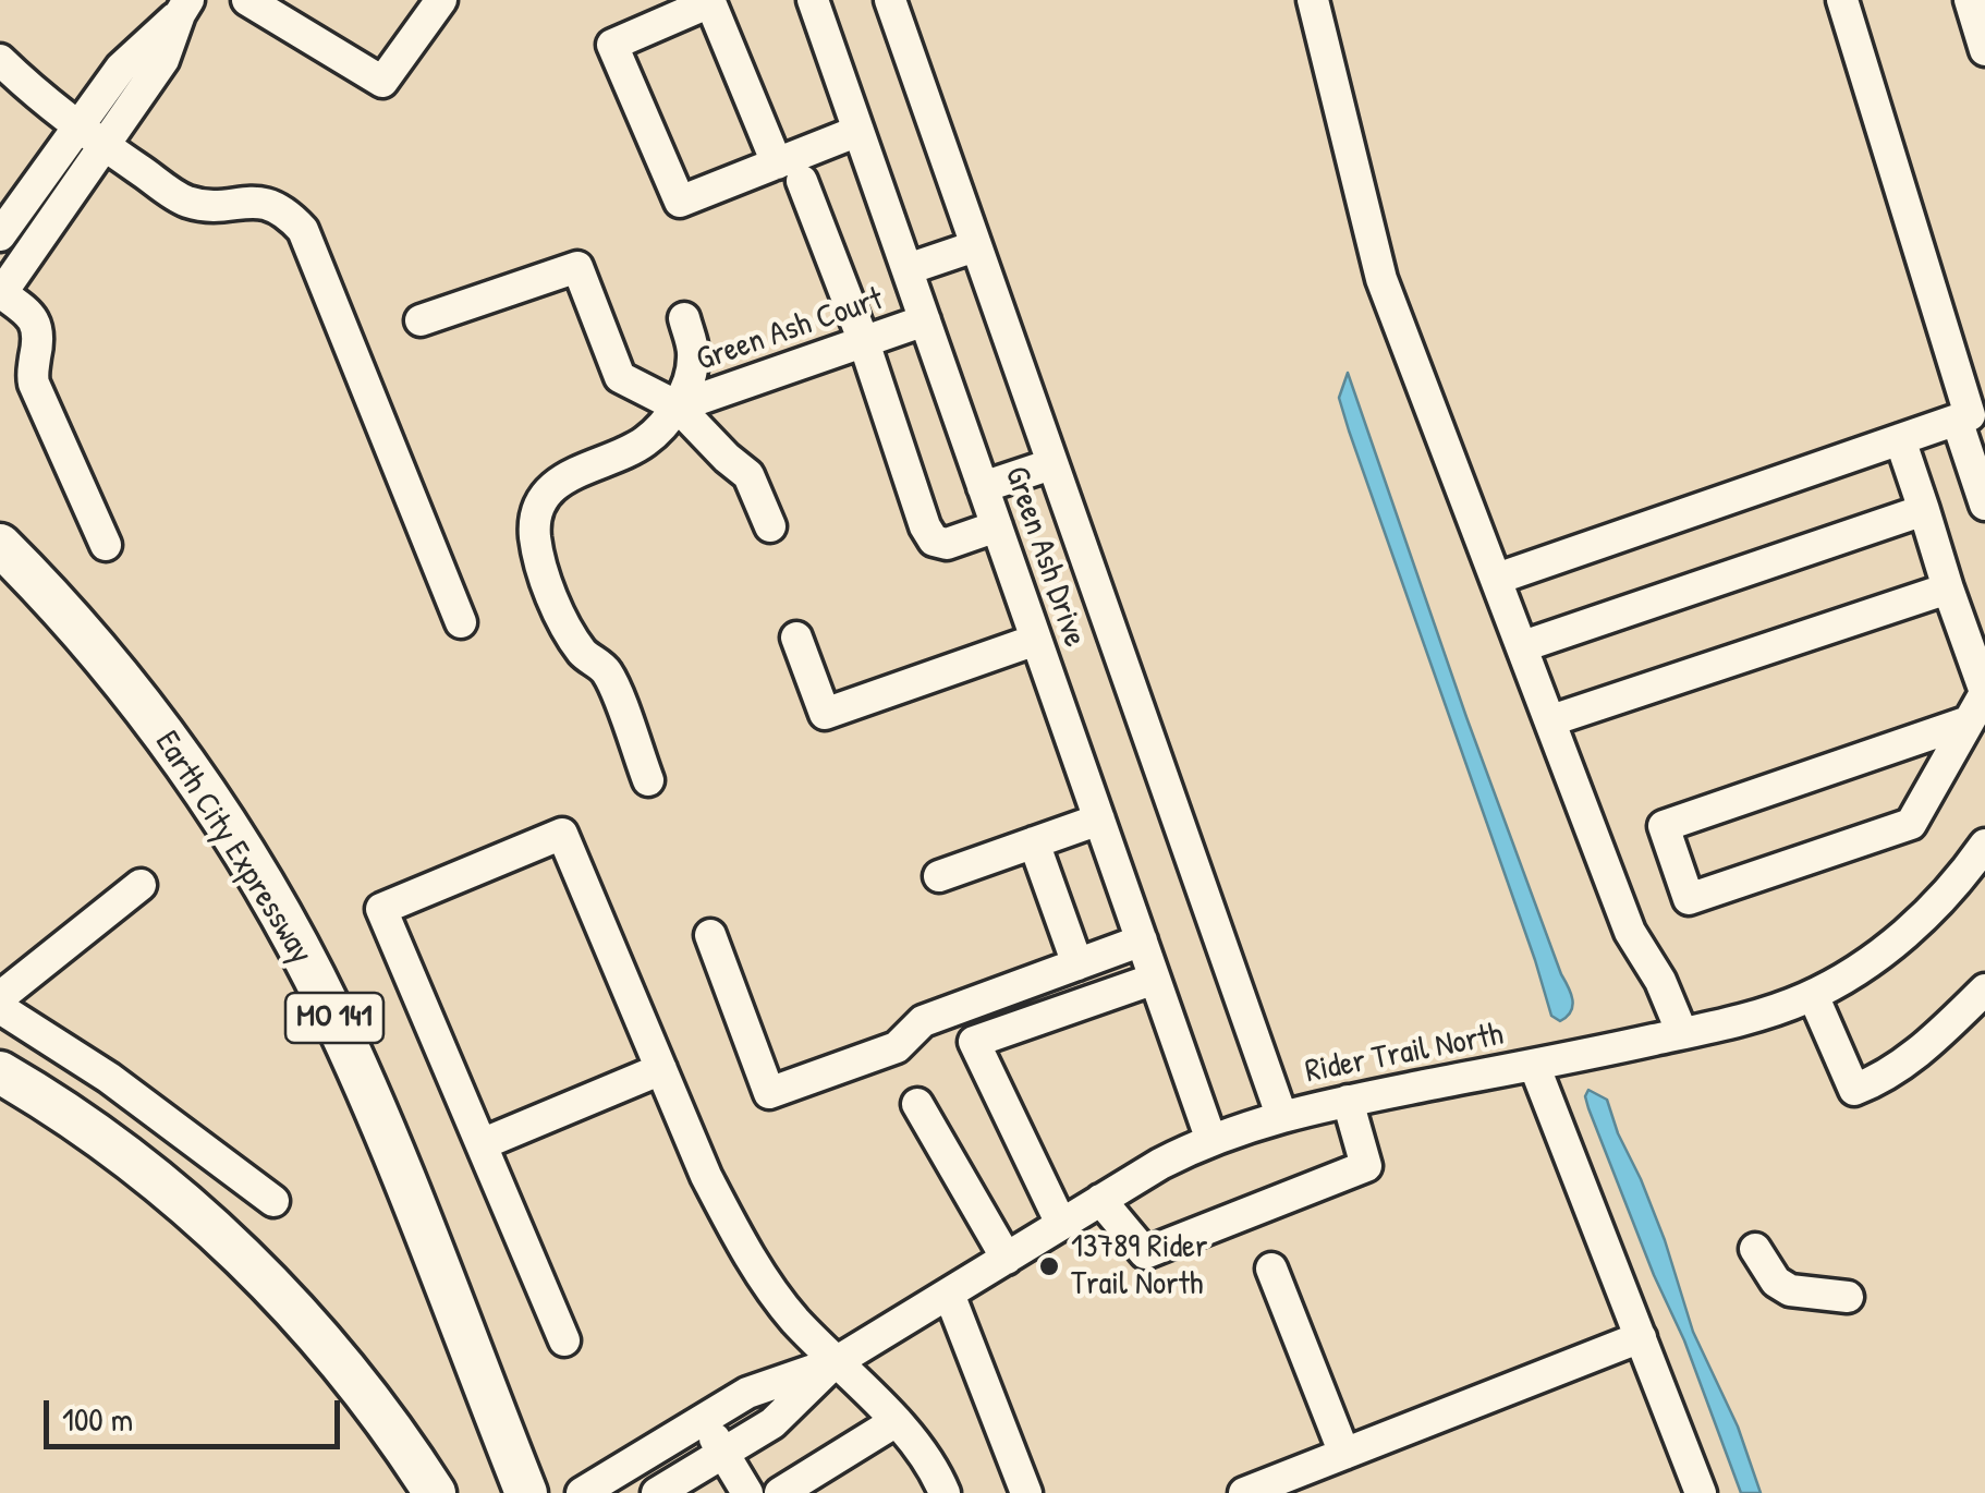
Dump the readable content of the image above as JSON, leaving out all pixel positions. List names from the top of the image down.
{
  "streets": {
    "highway": ["Earth City Expressway", "MO 141"],
    "street": ["Green Ash Court", "Green Ash Drive", "Rider Trail North"]
  },
  "crossings": [
    ["Green Ash Court", "Green Ash Drive"],
    ["Green Ash Drive", "Rider Trail North"]
  ],
  "places": ["13789 Rider Trail North"],
  "scale_bar": "100 m"
}
